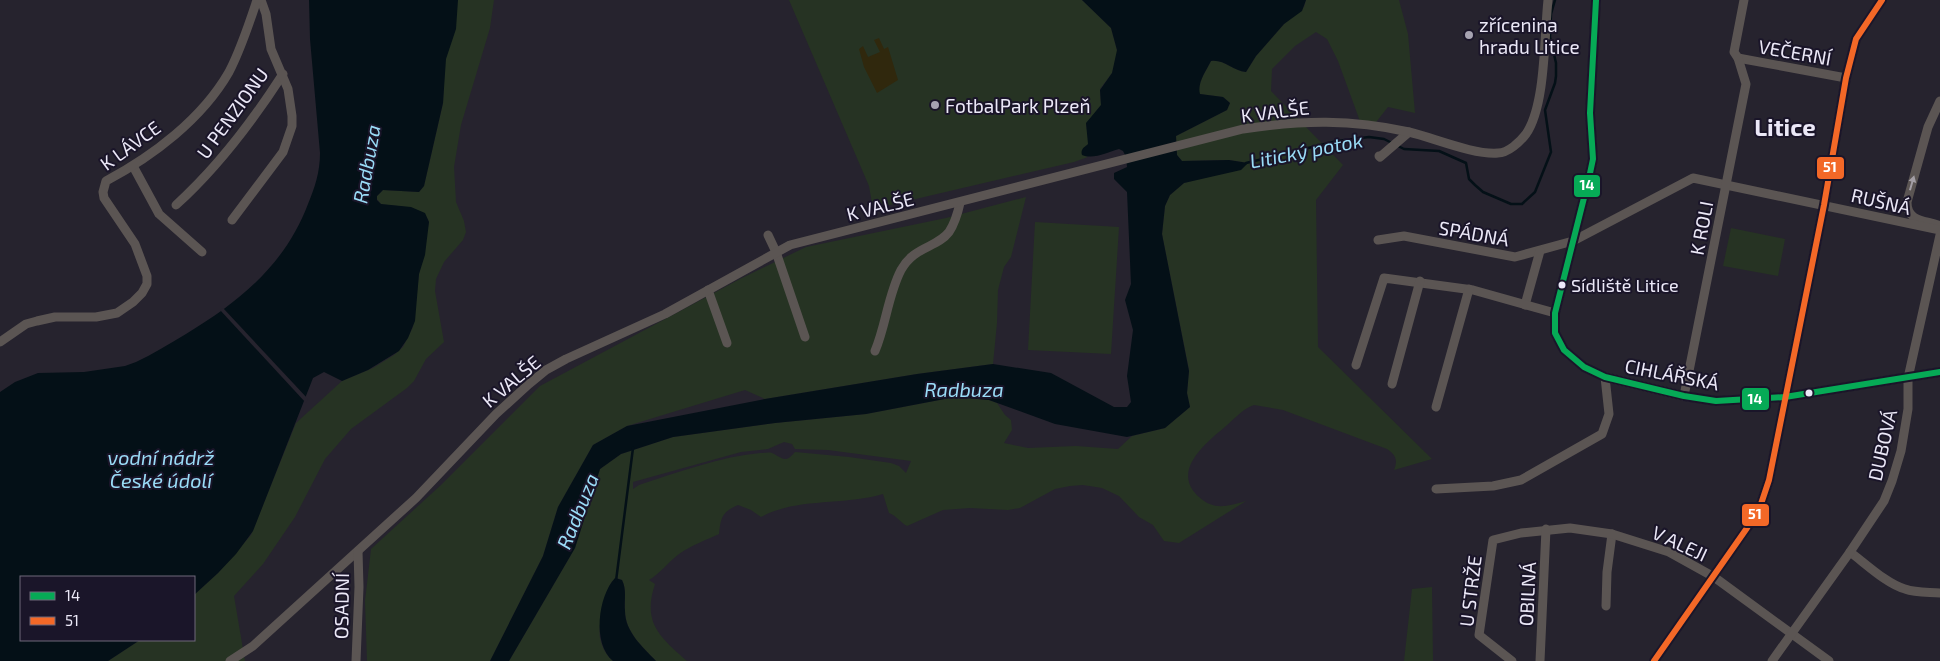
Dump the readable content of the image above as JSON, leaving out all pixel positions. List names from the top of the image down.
{
  "streets": {
    "street": [
      "VEČERNÍ",
      "K VALŠE",
      "U PENZIONU",
      "K LÁVCE",
      "RUŠNÁ",
      "K ROLI",
      "SPÁDNÁ",
      "CIHLÁŘSKÁ",
      "DUBOVÁ",
      "V ALEJI",
      "U STRŽE",
      "OBILNÁ",
      "OSADNÍ"
    ]
  },
  "crossings": [
    ["VEČERNÍ", "K ROLI"],
    ["K VALŠE", "OSADNÍ"],
    ["RUŠNÁ", "K ROLI"],
    ["RUŠNÁ", "SPÁDNÁ"],
    ["K ROLI", "SPÁDNÁ"],
    ["K ROLI", "CIHLÁŘSKÁ"],
    ["SPÁDNÁ", "CIHLÁŘSKÁ"],
    ["CIHLÁŘSKÁ", "DUBOVÁ"],
    ["DUBOVÁ", "V ALEJI"],
    ["V ALEJI", "U STRŽE"],
    ["V ALEJI", "OBILNÁ"]
  ],
  "districts": ["Litice"],
  "water": ["Litický potok", "Radbuza", "vodní nádrž České údolí"],
  "places": ["zřícenina hradu Litice", "FotbalPark Plzeň", "Sídliště Litice"],
  "lines": ["transit line 14", "transit line 51"],
  "legend": ["14", "51"]
}
